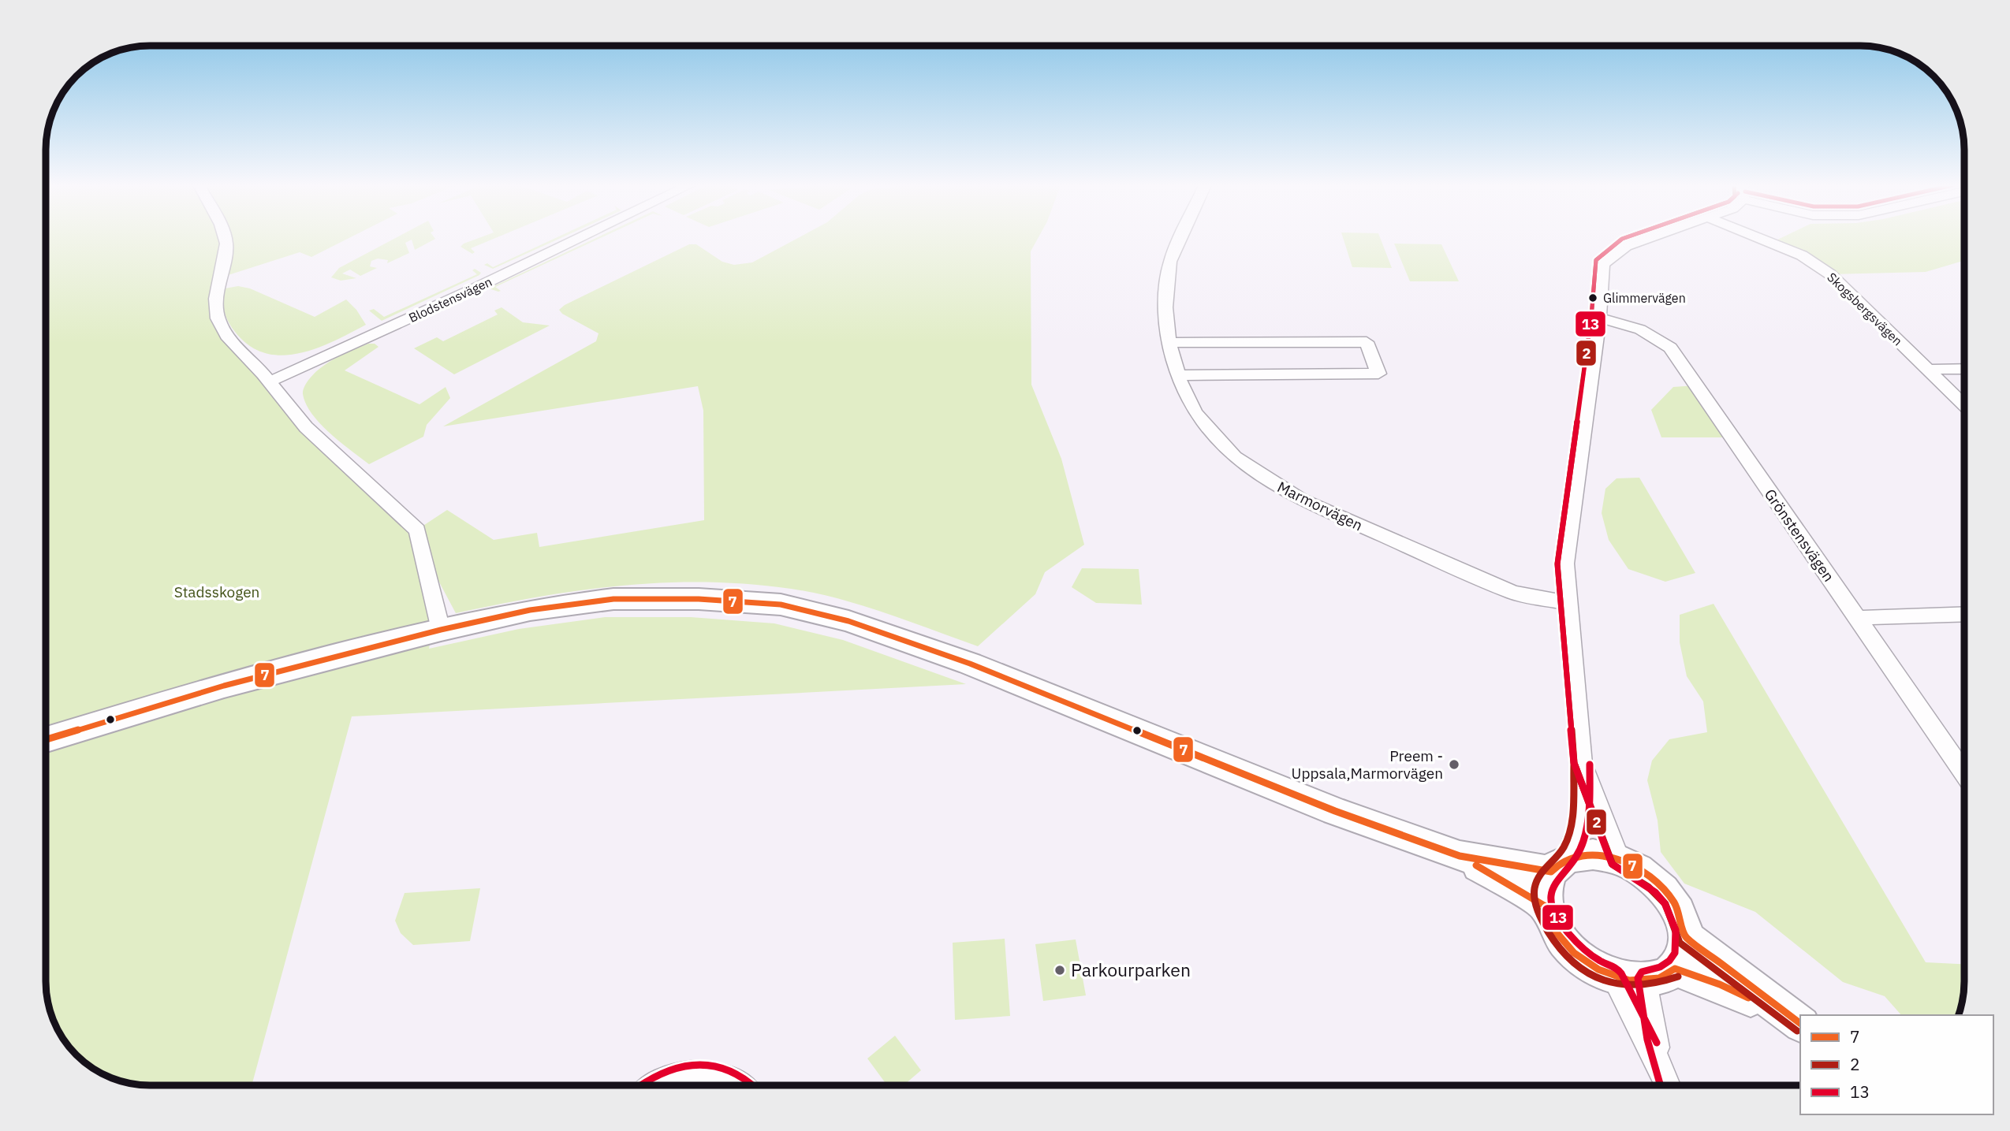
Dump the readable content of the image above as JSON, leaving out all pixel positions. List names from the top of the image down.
{
  "streets": {
    "street": [
      "Blodstensvägen",
      "Skogsbergsvägen",
      "Marmorvägen",
      "Grönstensvägen"
    ]
  },
  "parks": ["Stadsskogen"],
  "places": ["Glimmervägen", "Preem - Uppsala,Marmorvägen", "Parkourparken"],
  "lines": ["transit line 2", "transit line 13", "transit line 7"],
  "legend": ["7", "2", "13"]
}
